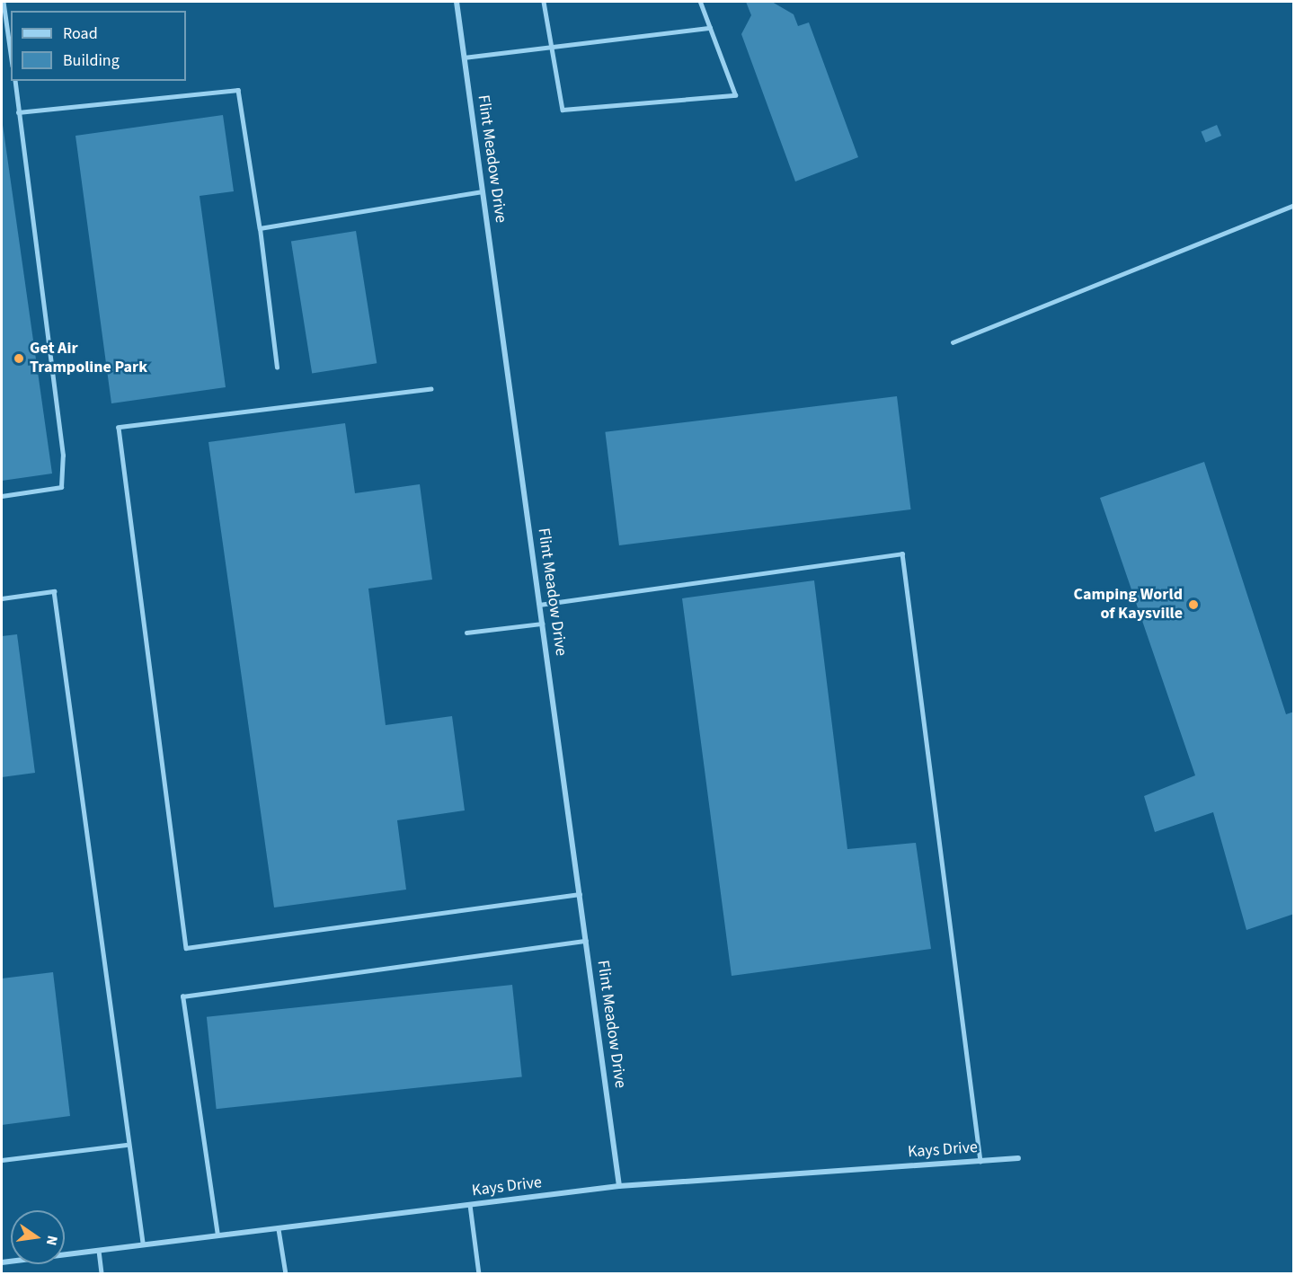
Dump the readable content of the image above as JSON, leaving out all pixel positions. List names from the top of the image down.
{
  "streets": {
    "street": ["Flint Meadow Drive", "Kays Drive"]
  },
  "crossings": [
    ["Flint Meadow Drive", "Kays Drive"]
  ],
  "places": ["Get Air Trampoline Park", "Camping World of Kaysville"],
  "legend": ["Road", "Building"],
  "north": "right"
}
